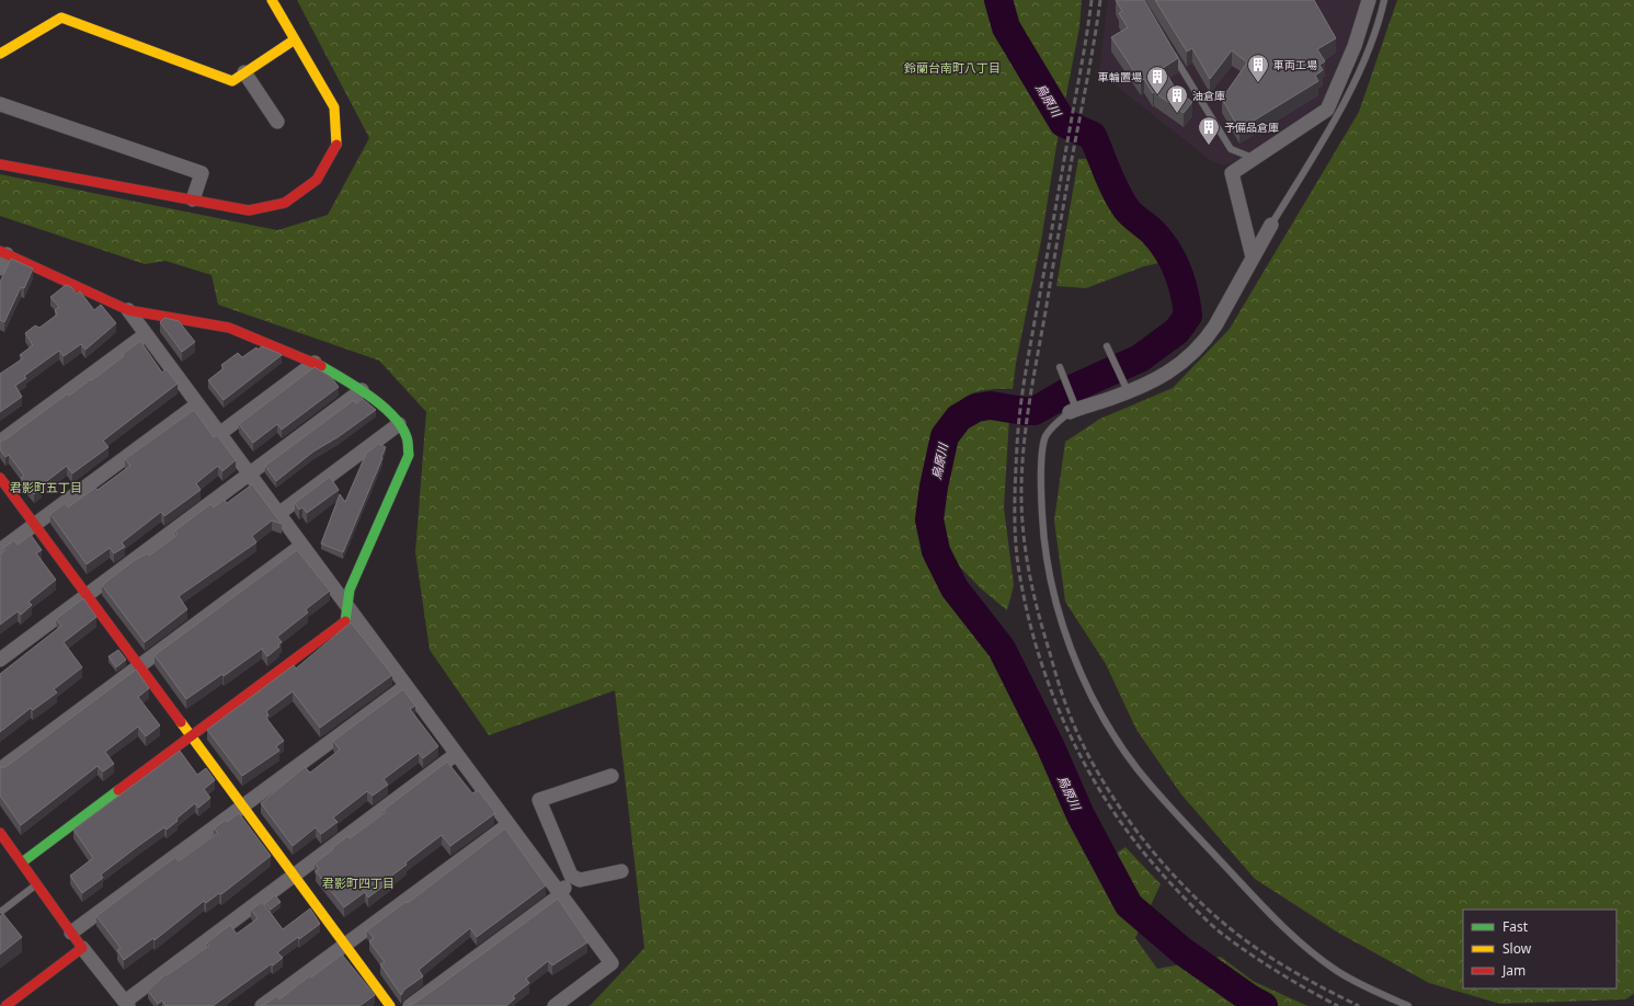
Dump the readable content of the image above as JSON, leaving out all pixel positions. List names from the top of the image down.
{
  "districts": ["鈴蘭台南町八丁目", "君影町五丁目", "君影町四丁目"],
  "water": ["烏原川"],
  "places": {
    "building": [
      "車両工場",
      "車輪置場",
      "油倉庫",
      "予備品倉庫"
    ]
  },
  "legend": ["Fast", "Slow", "Jam"]
}
